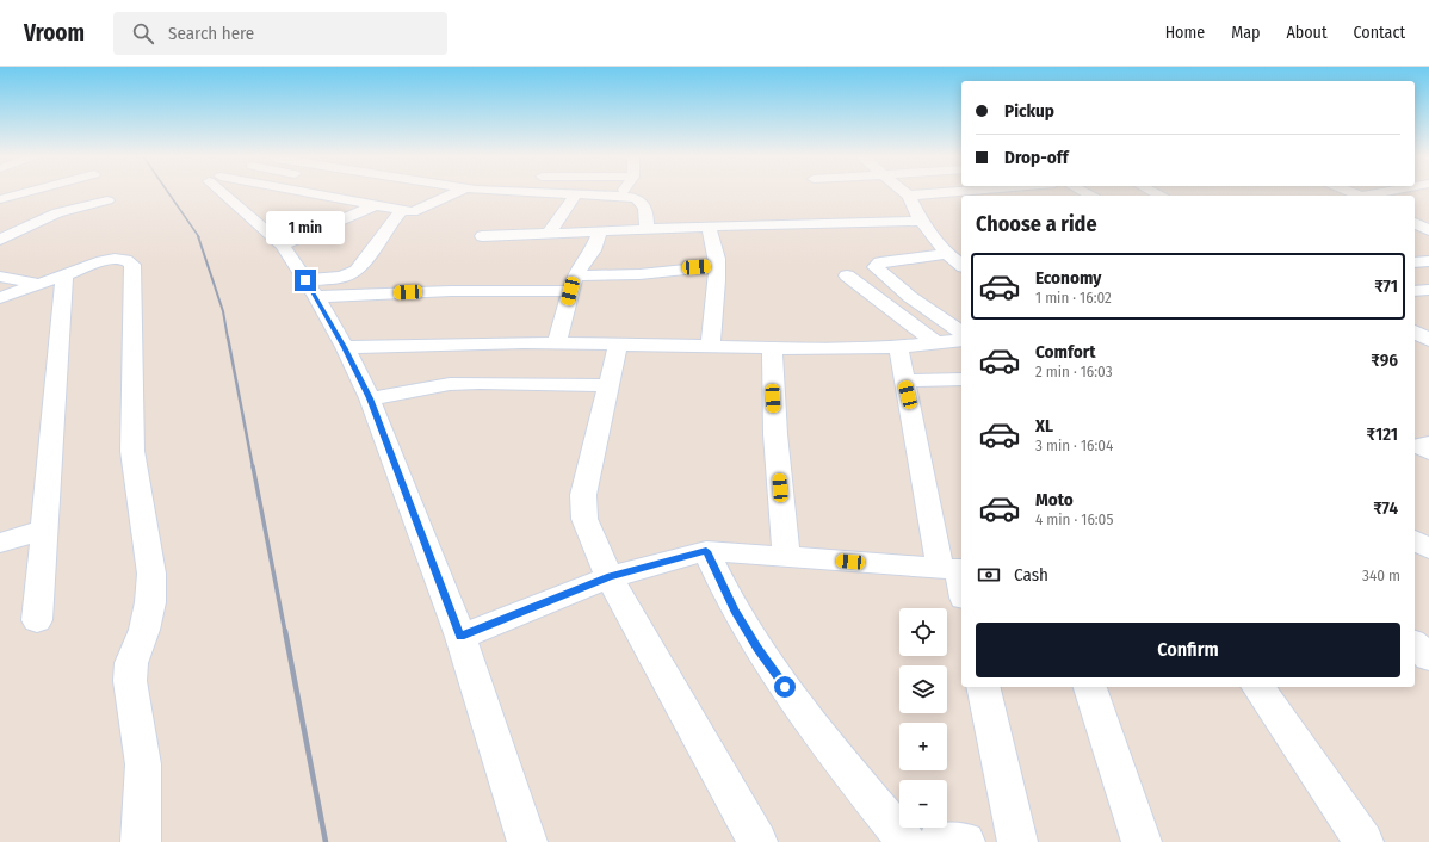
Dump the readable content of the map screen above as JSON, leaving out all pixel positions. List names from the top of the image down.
{
  "page": {
    "header": "Vroom",
    "search": "Search here",
    "nav": [
      "Home",
      "Map",
      "About",
      "Contact"
    ],
    "banner": ["Pickup", "Drop-off"],
    "heading": "Choose a ride",
    "bubble": "1 min",
    "list": [
      {
        "name": "Economy",
        "note": "1 min · 16:02",
        "value": "₹71"
      },
      {
        "name": "Comfort",
        "note": "2 min · 16:03",
        "value": "₹96"
      },
      {
        "name": "XL",
        "note": "3 min · 16:04",
        "value": "₹121"
      },
      {
        "name": "Moto",
        "note": "4 min · 16:05",
        "value": "₹74"
      }
    ],
    "pay": ["Cash", "340 m"],
    "map_buttons": ["+", "−"],
    "buttons": "Confirm"
  }
}
